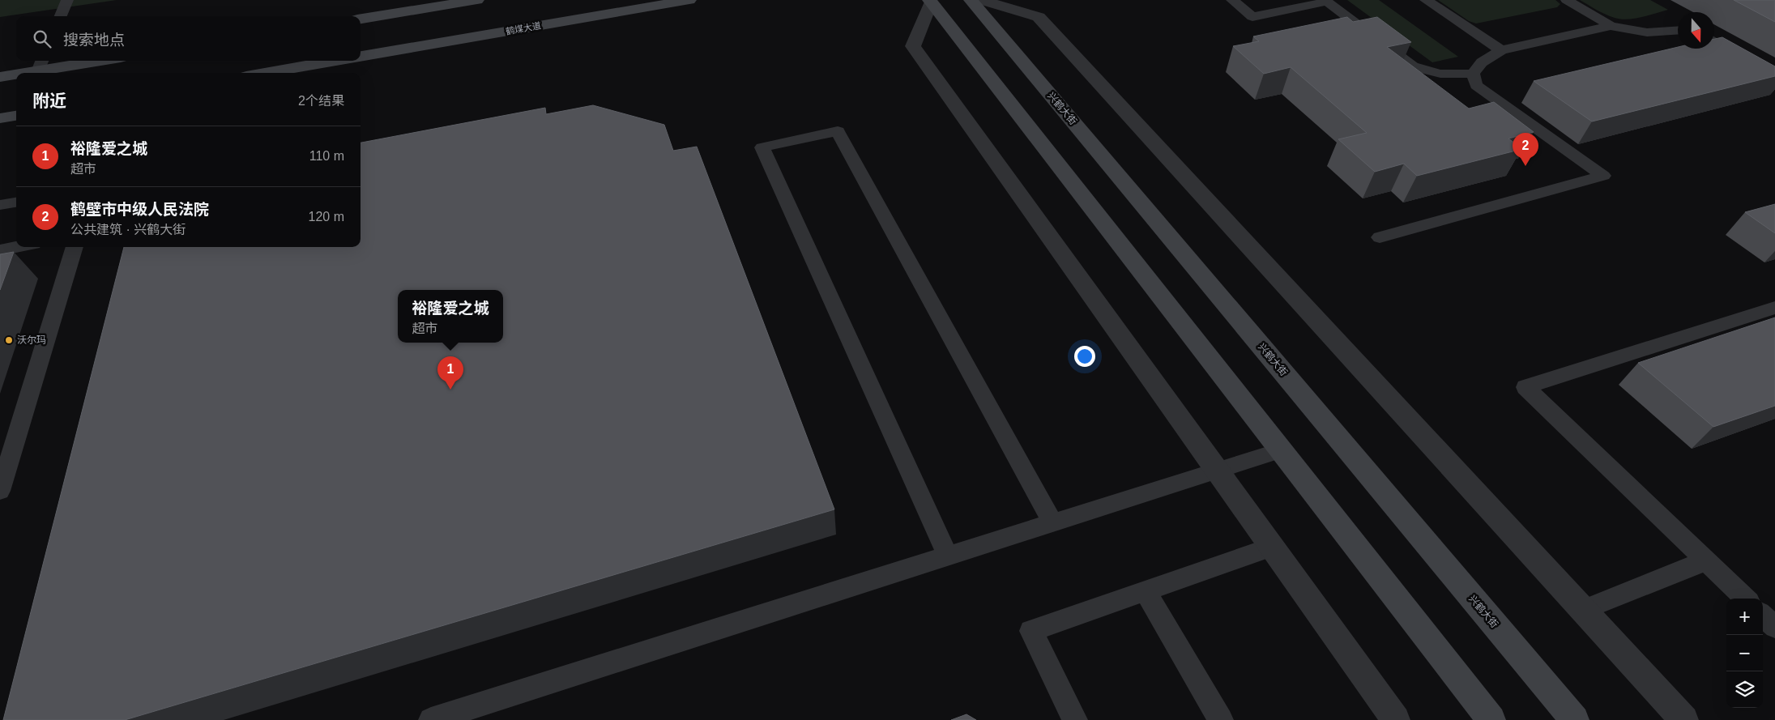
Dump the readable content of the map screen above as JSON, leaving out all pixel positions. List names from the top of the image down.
{
  "streets": {
    "main road": ["鹤煤大道", "兴鹤大街"]
  },
  "places": ["沃尔玛"],
  "north": "bottom",
  "page": {
    "search": "搜索地点",
    "heading": ["附近", "2个结果"],
    "list": [
      {
        "mark": "1",
        "name": "裕隆爱之城",
        "note": "超市",
        "value": "110 m"
      },
      {
        "mark": "2",
        "name": "鹤壁市中级人民法院",
        "note": "公共建筑 · 兴鹤大街",
        "value": "120 m"
      }
    ],
    "pins": ["2", "1"],
    "popup": ["裕隆爱之城", "超市"],
    "map_buttons": ["+", "−"]
  }
}
